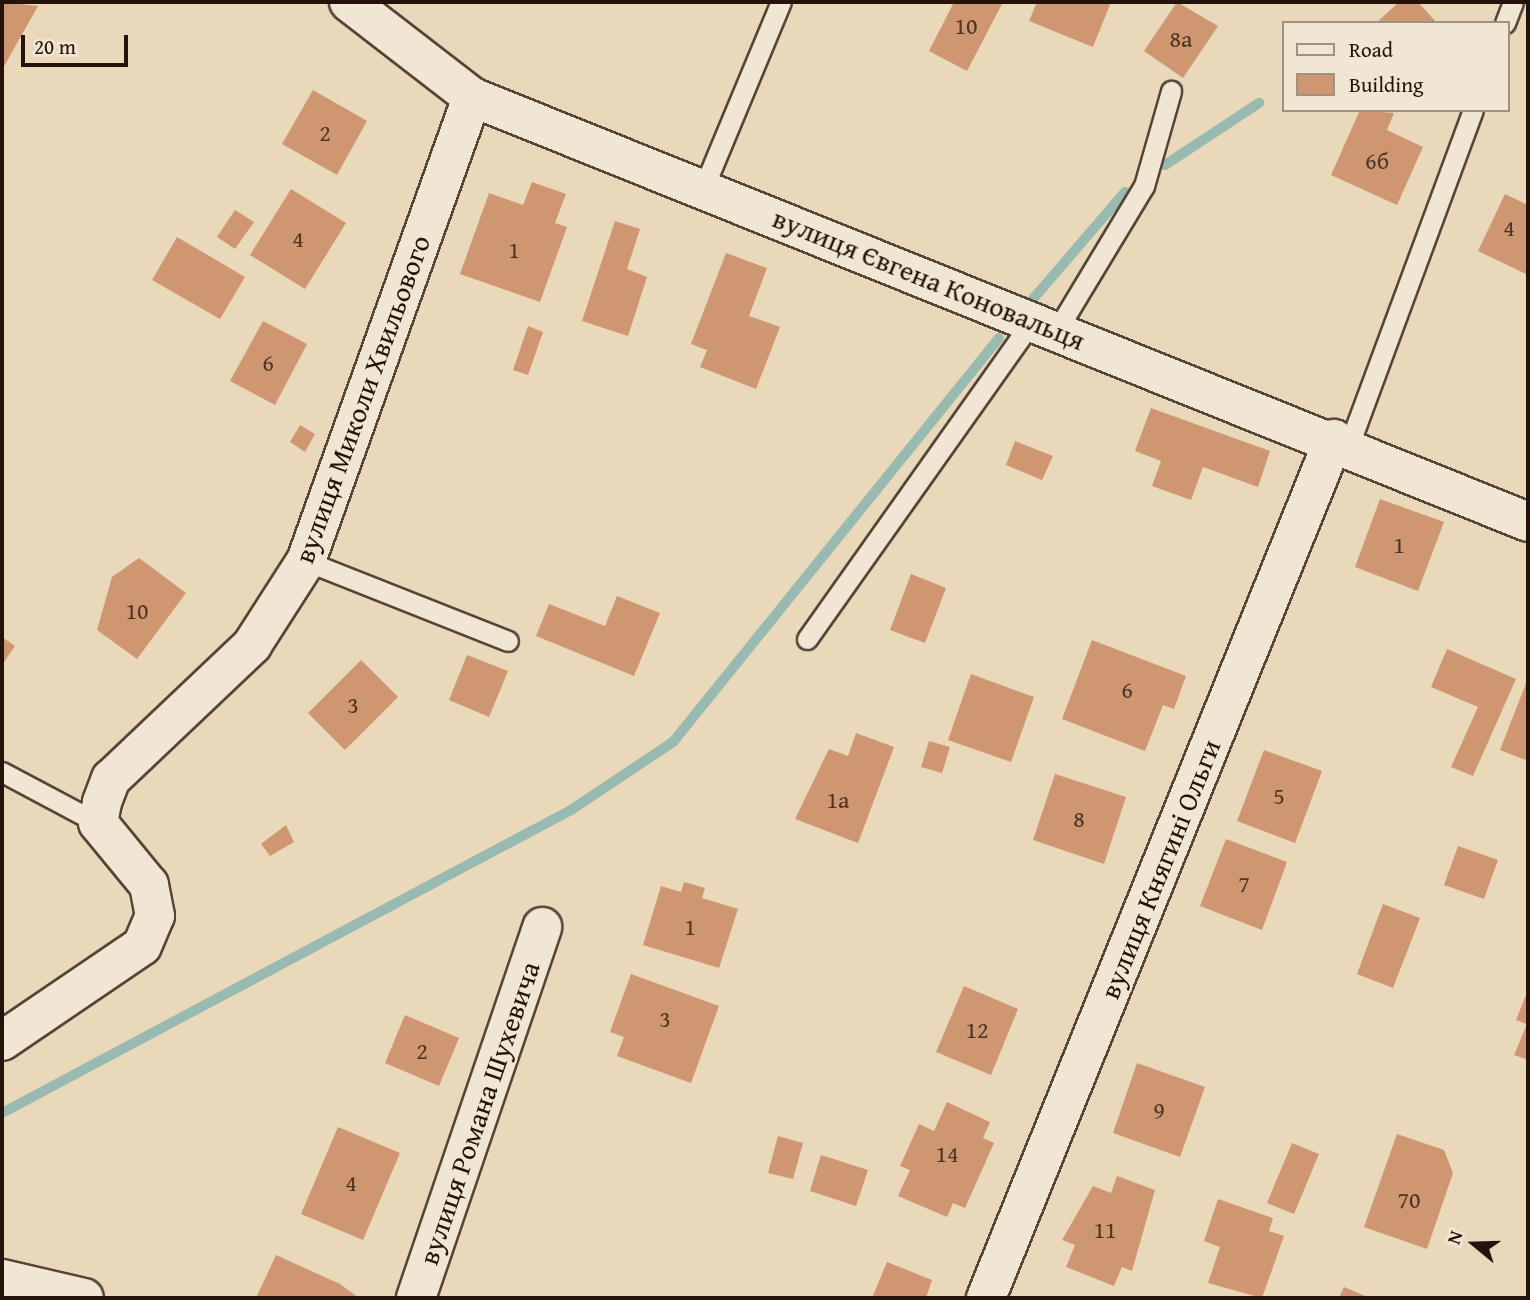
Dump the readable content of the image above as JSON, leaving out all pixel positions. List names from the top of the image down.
{
  "streets": {
    "street": [
      "вулиця Євгена Коновальця",
      "вулиця Миколи Хвильового",
      "вулиця Княгині Ольги",
      "вулиця Романа Шухевича"
    ]
  },
  "crossings": [
    ["вулиця Євгена Коновальця", "вулиця Миколи Хвильового"],
    ["вулиця Євгена Коновальця", "вулиця Княгині Ольги"]
  ],
  "house_numbers": [
    "10",
    "8а",
    "2",
    "6б",
    "4",
    "4",
    "1",
    "6",
    "1",
    "10",
    "6",
    "3",
    "5",
    "1а",
    "8",
    "7",
    "1",
    "3",
    "12",
    "2",
    "9",
    "14",
    "4",
    "70",
    "11"
  ],
  "legend": ["Road", "Building"],
  "scale_bar": "20 m",
  "north": "left"
}
